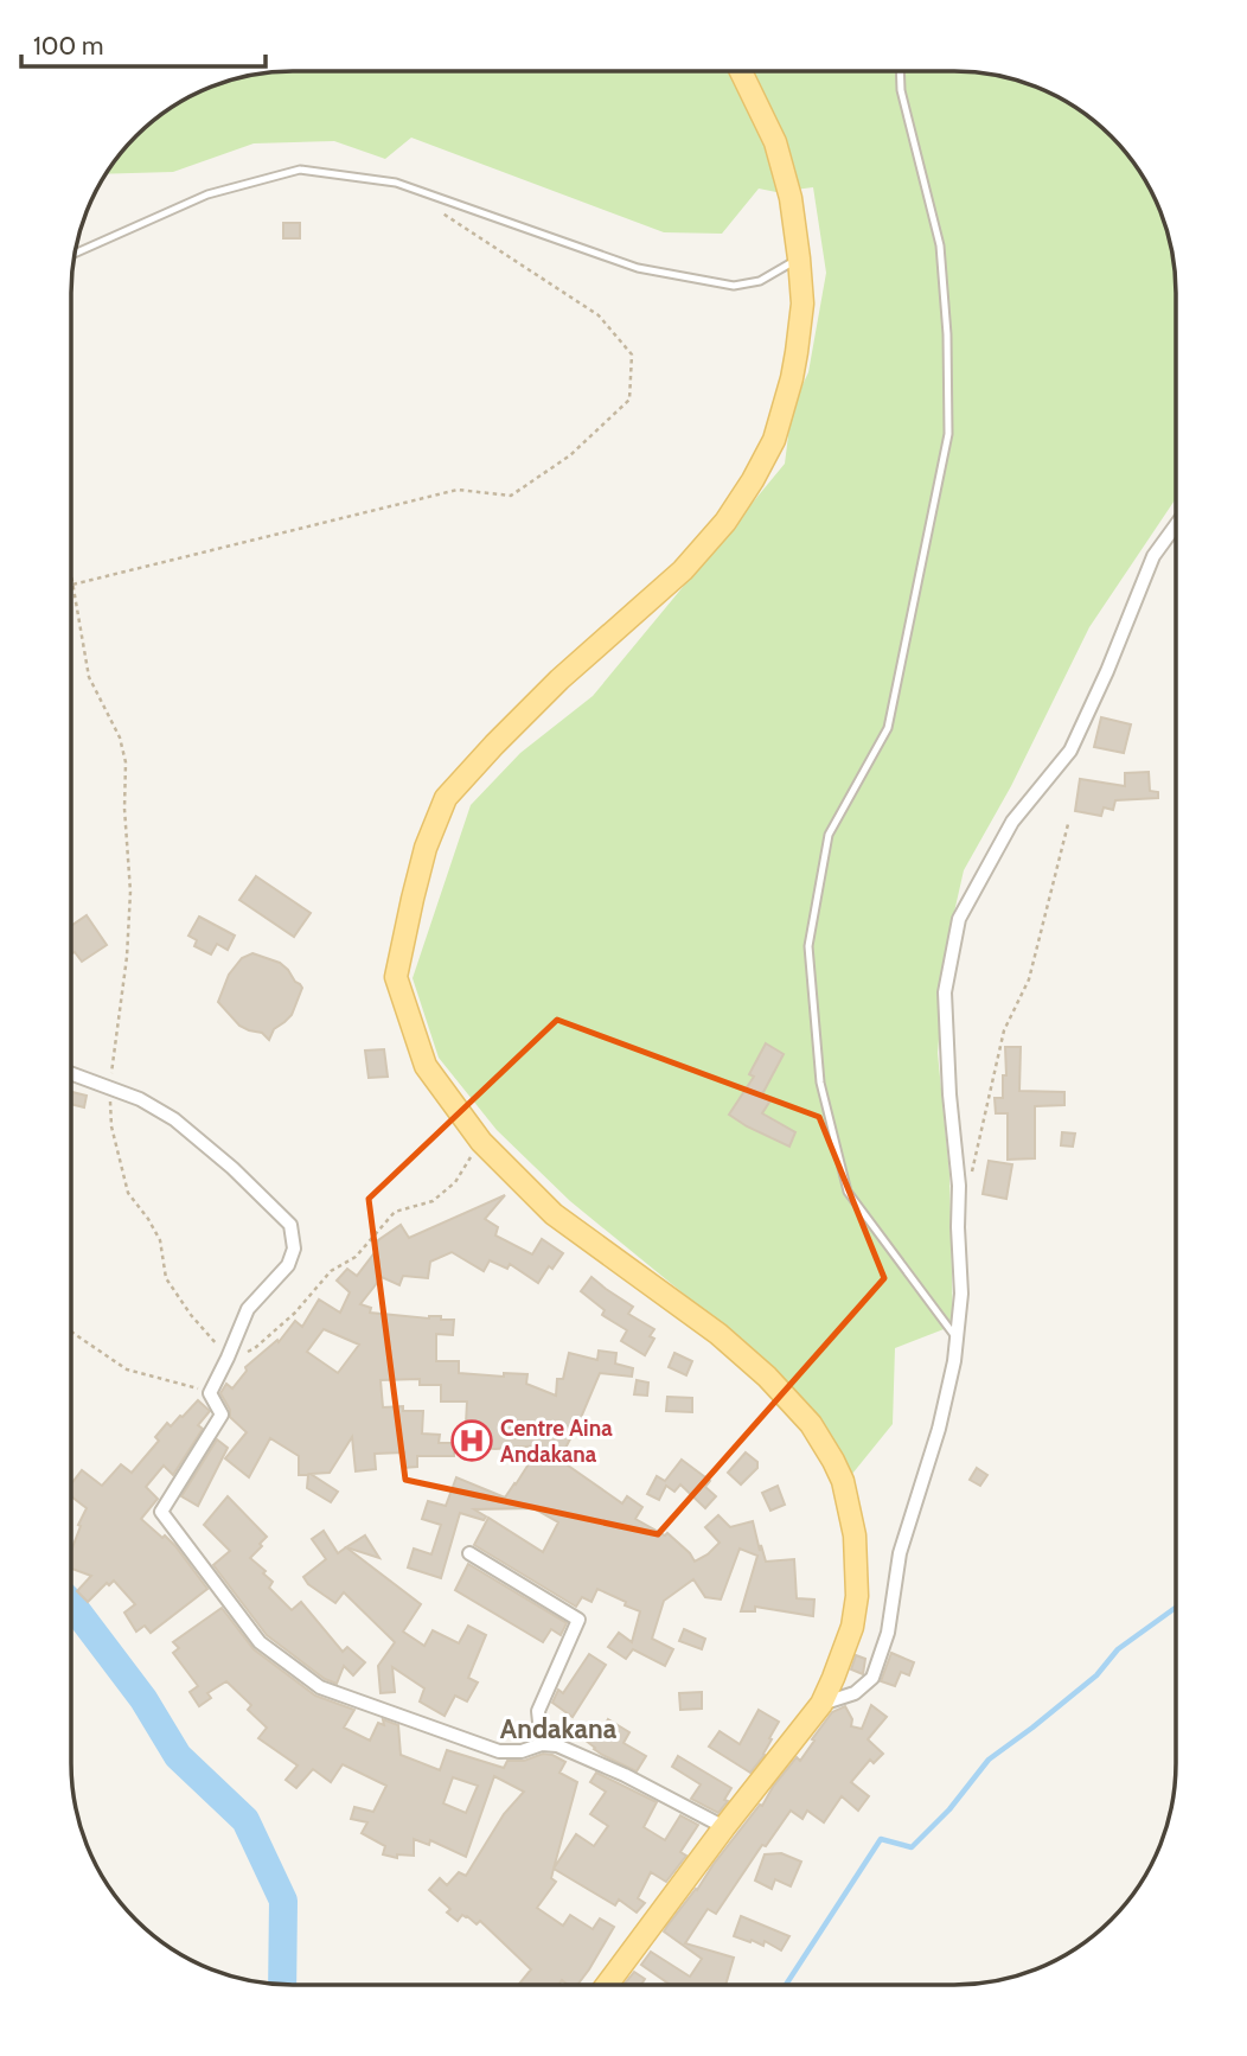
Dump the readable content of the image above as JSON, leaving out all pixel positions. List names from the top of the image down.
{
  "districts": ["Andakana"],
  "places": {
    "hospital": ["Centre Aina Andakana"]
  },
  "scale_bar": "100 m"
}
